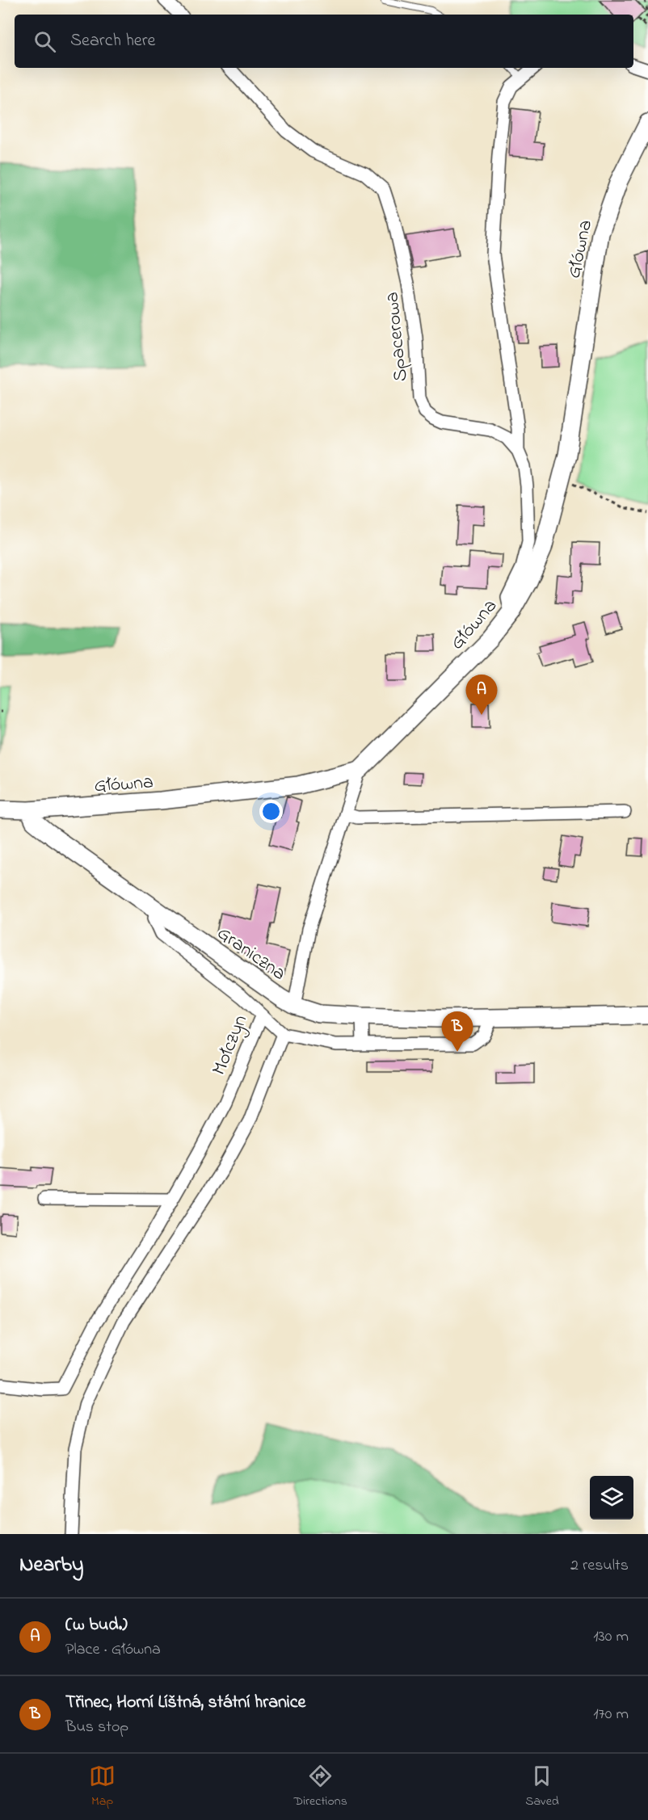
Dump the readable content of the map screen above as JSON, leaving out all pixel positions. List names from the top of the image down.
{
  "streets": {
    "street": [
      "Główna",
      "Spacerowa",
      "Graniczna",
      "Mołczyn"
    ]
  },
  "crossings": [
    ["Główna", "Spacerowa"],
    ["Główna", "Graniczna"],
    ["Graniczna", "Mołczyn"]
  ],
  "page": {
    "search": "Search here",
    "pins": ["A", "B"],
    "heading": ["Nearby", "2 results"],
    "list": [
      {
        "mark": "A",
        "name": "(w bud.)",
        "note": "Place · Główna",
        "value": "130 m"
      },
      {
        "mark": "B",
        "name": "Třinec, Horní Líštná, státní hranice",
        "note": "Bus stop",
        "value": "170 m"
      }
    ],
    "nav": ["Map", "Directions", "Saved"]
  }
}
